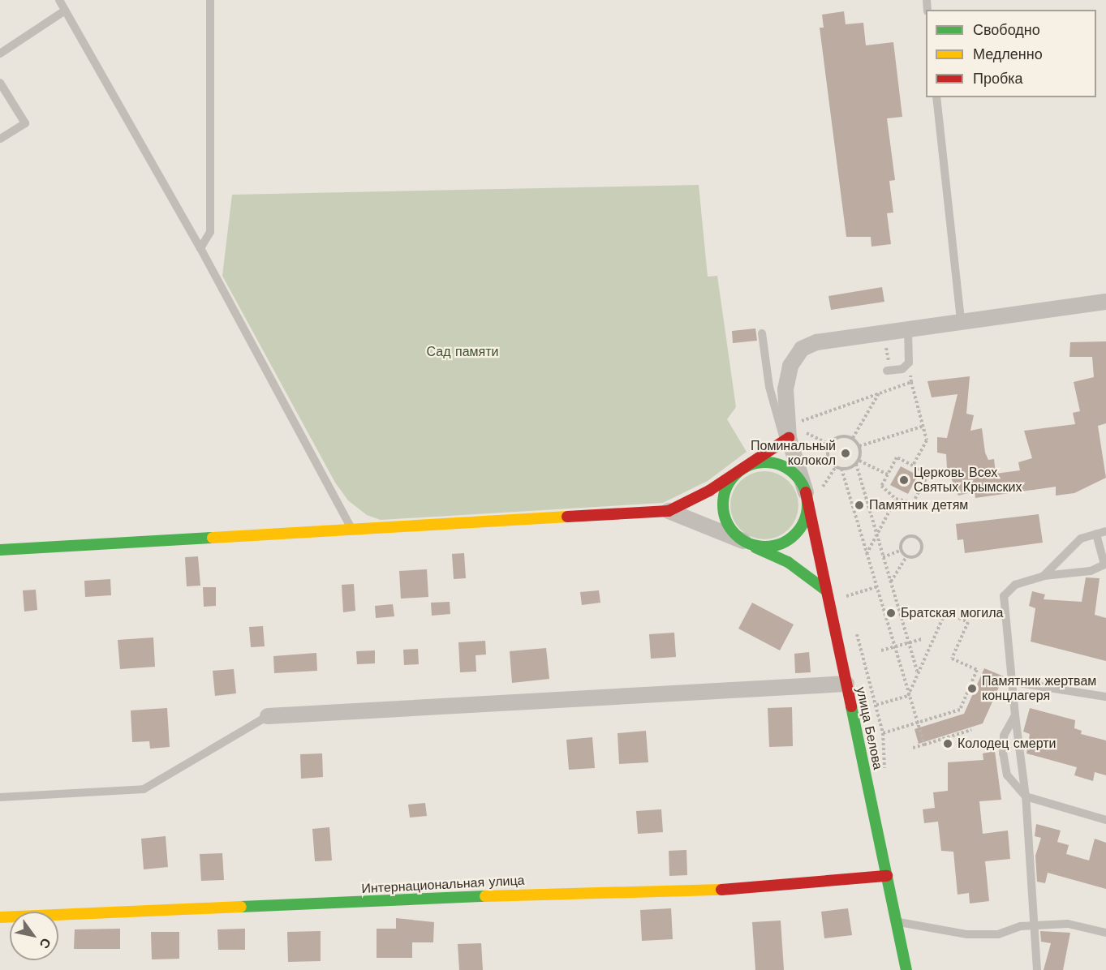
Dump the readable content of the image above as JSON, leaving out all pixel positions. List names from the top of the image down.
{
  "streets": {
    "street": ["улица Белова", "Интернациональная улица"]
  },
  "crossings": [
    ["улица Белова", "Интернациональная улица"]
  ],
  "parks": ["Сад памяти"],
  "places": [
    "Поминальный колокол",
    "Церковь Всех Святых Крымских",
    "Памятник детям",
    "Братская могила",
    "Памятник жертвам концлагеря",
    "Колодец смерти"
  ],
  "legend": ["Свободно", "Медленно", "Пробка"],
  "north": "bottom right"
}
